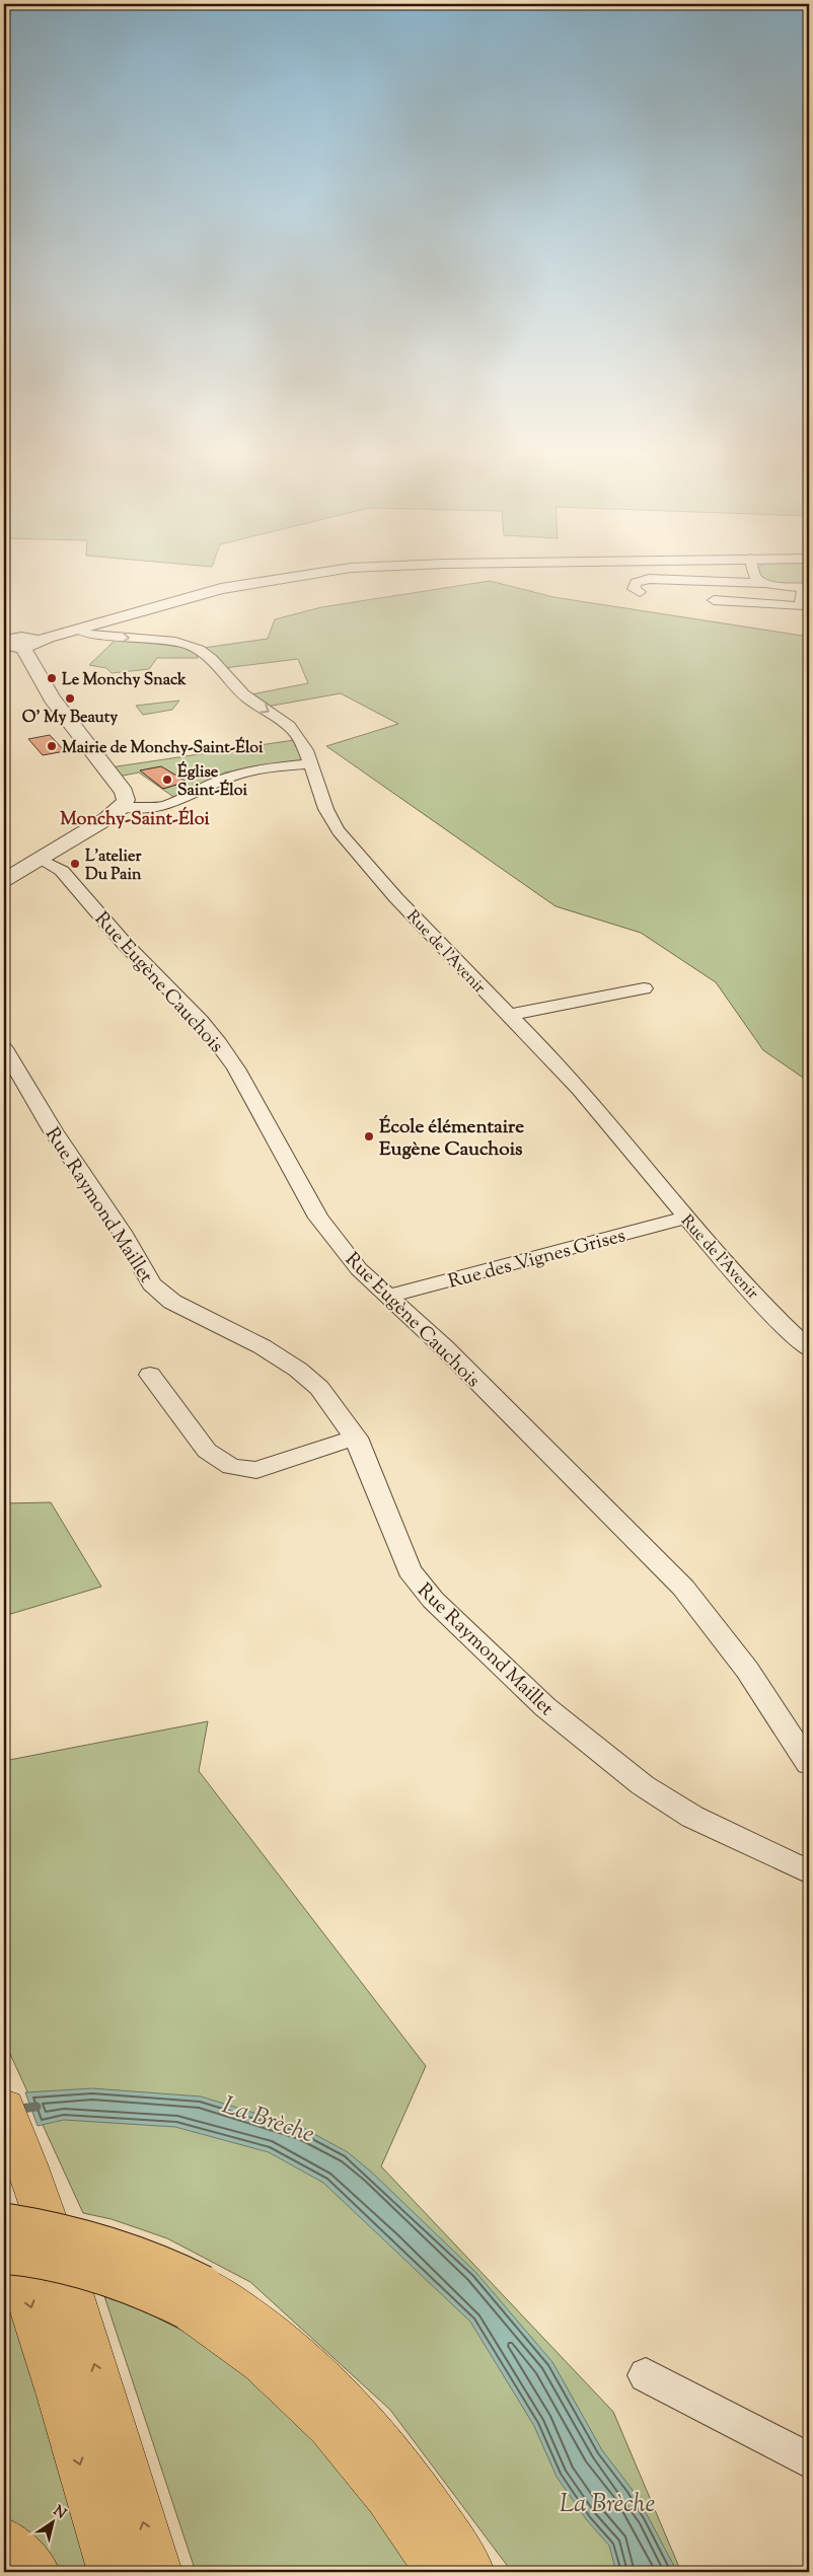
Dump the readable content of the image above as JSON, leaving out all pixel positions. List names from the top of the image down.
{
  "streets": {
    "street": [
      "Rue de l'Avenir",
      "Rue Eugène Cauchois",
      "Rue Raymond Maillet",
      "Rue des Vignes Grises"
    ]
  },
  "crossings": [
    ["Rue de l'Avenir", "Rue des Vignes Grises"],
    ["Rue Eugène Cauchois", "Rue des Vignes Grises"]
  ],
  "districts": ["Monchy-Saint-Éloi"],
  "water": ["La Brèche"],
  "places": [
    "Le Monchy Snack",
    "O' My Beauty",
    "Mairie de Monchy-Saint-Éloi",
    "Église Saint-Éloi",
    "L'atelier Du Pain",
    "École élémentaire Eugène Cauchois"
  ],
  "north": "top right"
}
